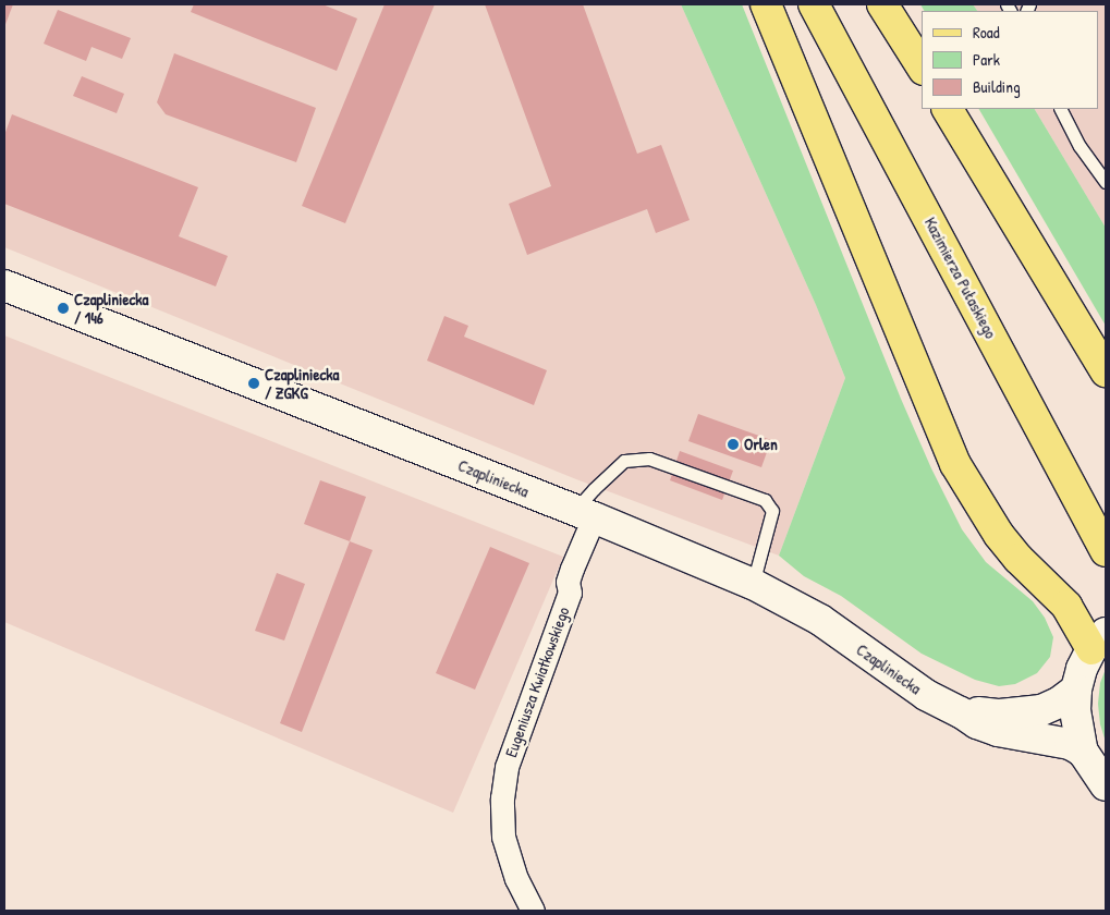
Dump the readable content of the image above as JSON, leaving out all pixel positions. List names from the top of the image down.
{
  "streets": {
    "main road": ["Kazimierza Pułaskiego", "Czapliniecka"],
    "street": ["Eugeniusza Kwiatkowskiego"]
  },
  "crossings": [
    ["Czapliniecka", "Eugeniusza Kwiatkowskiego"]
  ],
  "places": ["Czapliniecka / 146", "Czapliniecka / ZGKG", "Orlen"],
  "legend": ["Road", "Park", "Building"]
}
